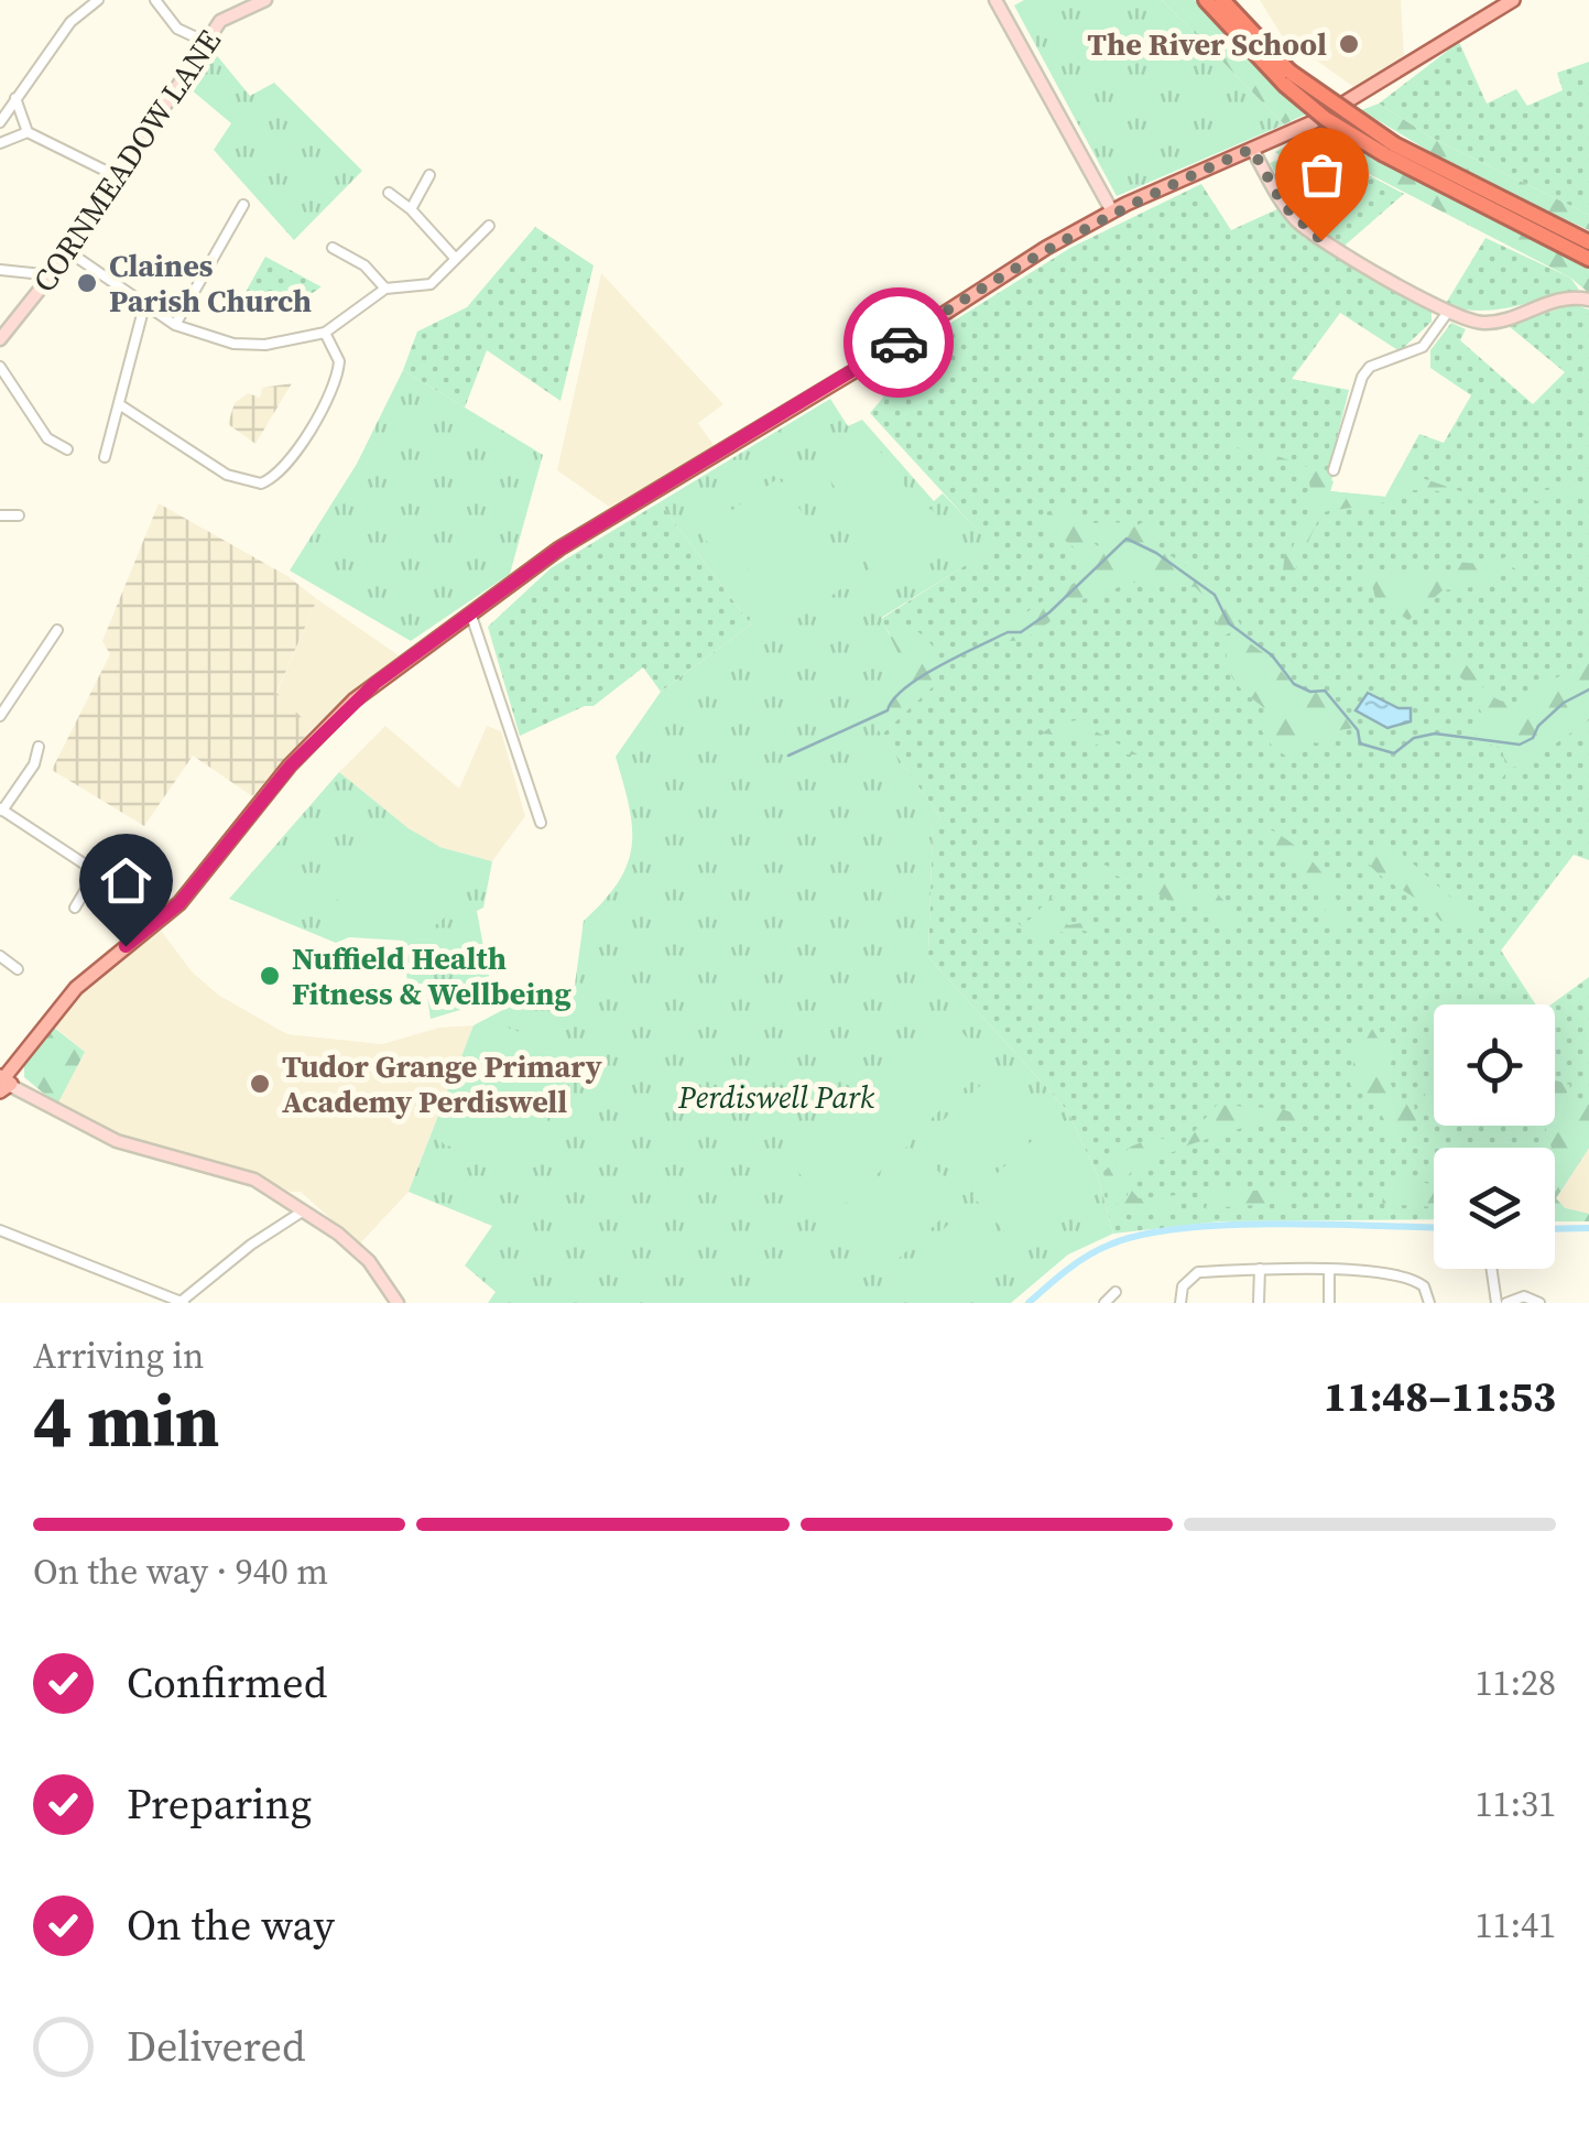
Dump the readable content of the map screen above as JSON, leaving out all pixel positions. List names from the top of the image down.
{
  "streets": {
    "street": ["CORNMEADOW LANE"]
  },
  "parks": ["Perdiswell Park"],
  "places": [
    "The River School",
    "Claines Parish Church",
    "Nuffield Health Fitness & Wellbeing",
    "Tudor Grange Primary Academy Perdiswell"
  ],
  "page": {
    "heading": ["4 min", "Arriving in", "11:48–11:53"],
    "bar": "On the way · 940 m",
    "list": [
      ["Confirmed", "11:28"],
      ["Preparing", "11:31"],
      ["On the way", "11:41"],
      "Delivered"
    ]
  }
}
